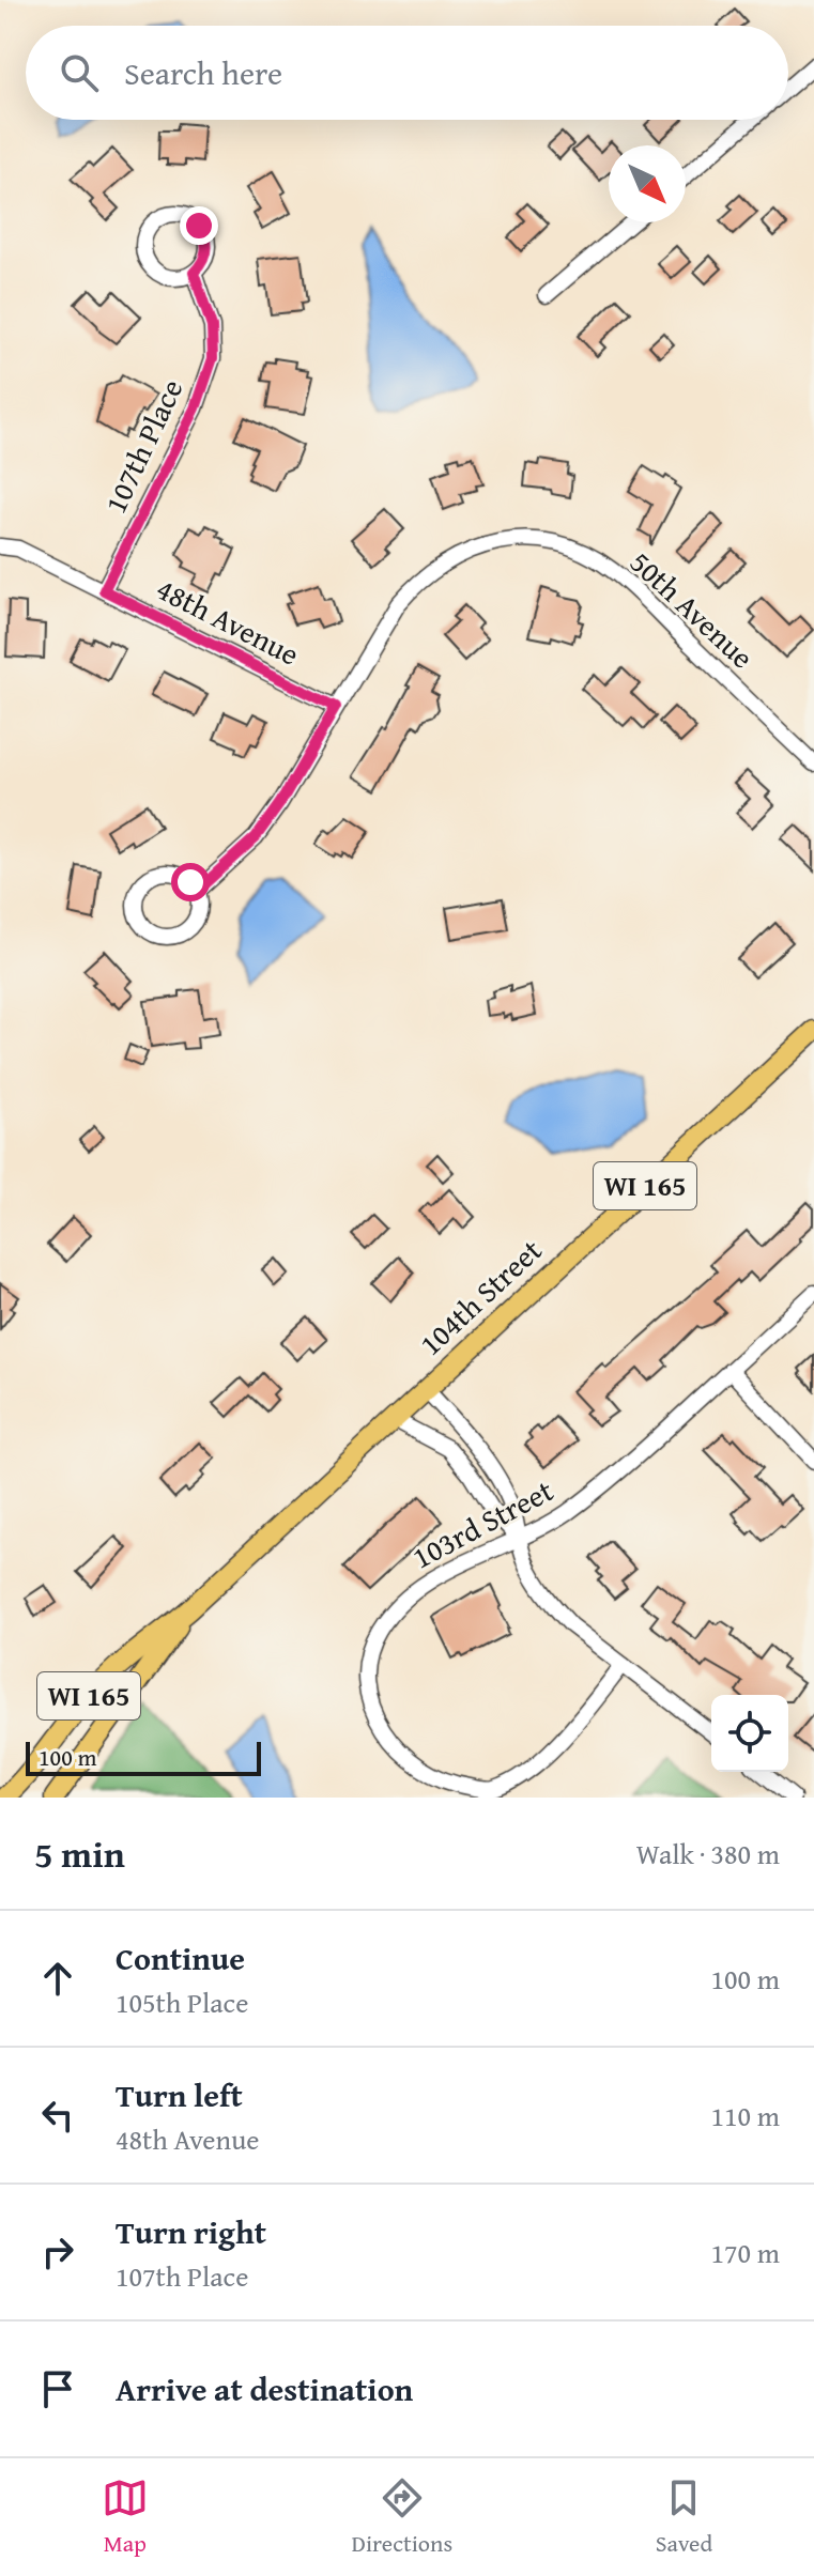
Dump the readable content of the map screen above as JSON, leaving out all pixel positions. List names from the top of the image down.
{
  "streets": {
    "main road": ["WI 165", "104th Street"],
    "street": [
      "107th Place",
      "50th Avenue",
      "48th Avenue",
      "103rd Street"
    ]
  },
  "crossings": [
    ["107th Place", "48th Avenue"],
    ["50th Avenue", "48th Avenue"]
  ],
  "scale_bar": "100 m",
  "north": "bottom right",
  "page": {
    "search": "Search here",
    "scale": "100 m",
    "heading": ["5 min", "Walk · 380 m"],
    "list": [
      ["Continue", "105th Place", "100 m"],
      ["Turn left", "48th Avenue", "110 m"],
      ["Turn right", "107th Place", "170 m"],
      "Arrive at destination"
    ],
    "nav": ["Map", "Directions", "Saved"]
  }
}
